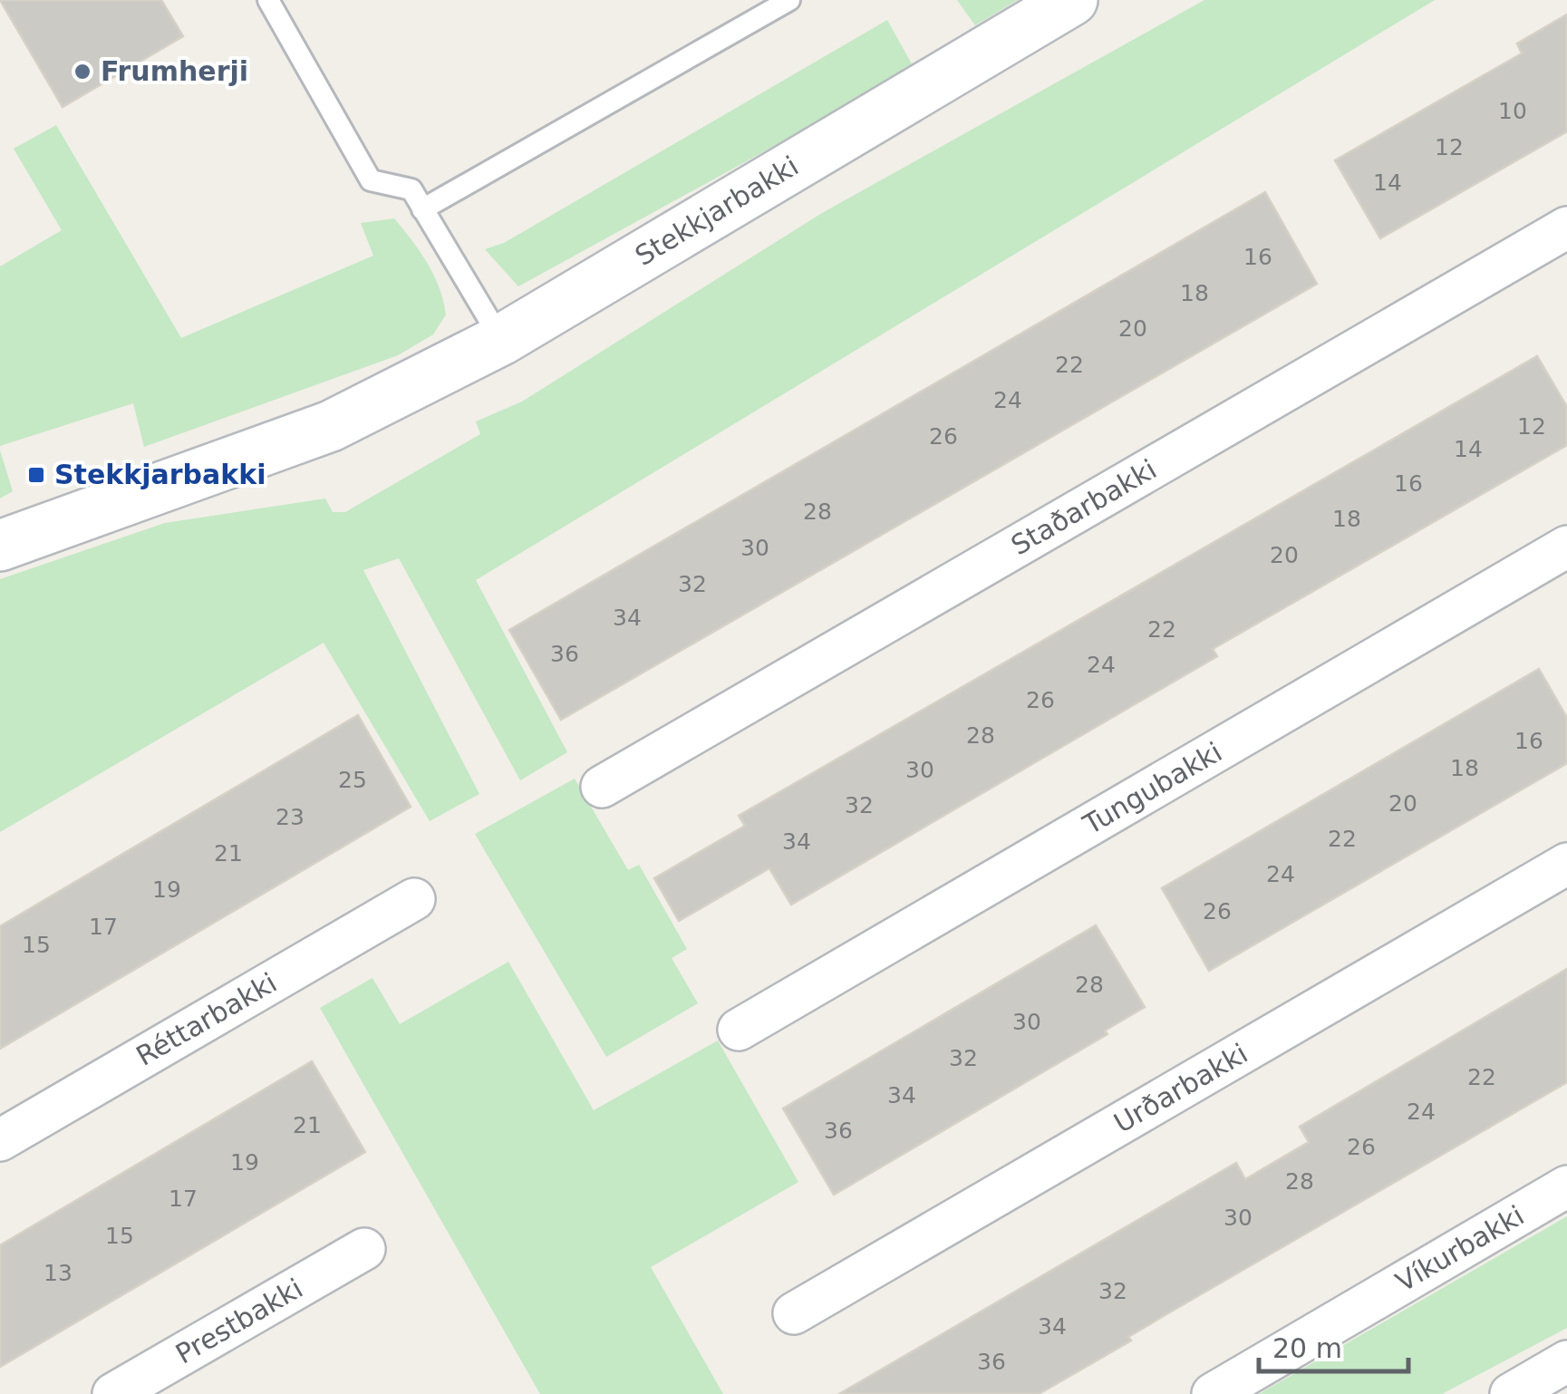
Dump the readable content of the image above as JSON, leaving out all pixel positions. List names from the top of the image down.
{
  "streets": {
    "street": [
      "Stekkjarbakki",
      "Staðarbakki",
      "Tungubakki",
      "Réttarbakki",
      "Urðarbakki",
      "Víkurbakki",
      "Prestbakki"
    ]
  },
  "places": {
    "other": ["Frumherji"],
    "transit": ["Stekkjarbakki"]
  },
  "house_numbers": [
    "10",
    "12",
    "14",
    "16",
    "18",
    "20",
    "22",
    "24",
    "12",
    "26",
    "14",
    "16",
    "28",
    "18",
    "30",
    "20",
    "32",
    "34",
    "22",
    "36",
    "24",
    "26",
    "28",
    "16",
    "18",
    "30",
    "25",
    "20",
    "32",
    "23",
    "22",
    "34",
    "21",
    "24",
    "19",
    "26",
    "17",
    "15",
    "28",
    "30",
    "32",
    "22",
    "34",
    "24",
    "21",
    "36",
    "26",
    "19",
    "28",
    "17",
    "30",
    "15",
    "13",
    "32",
    "34",
    "36"
  ],
  "scale_bar": "20 m"
}
